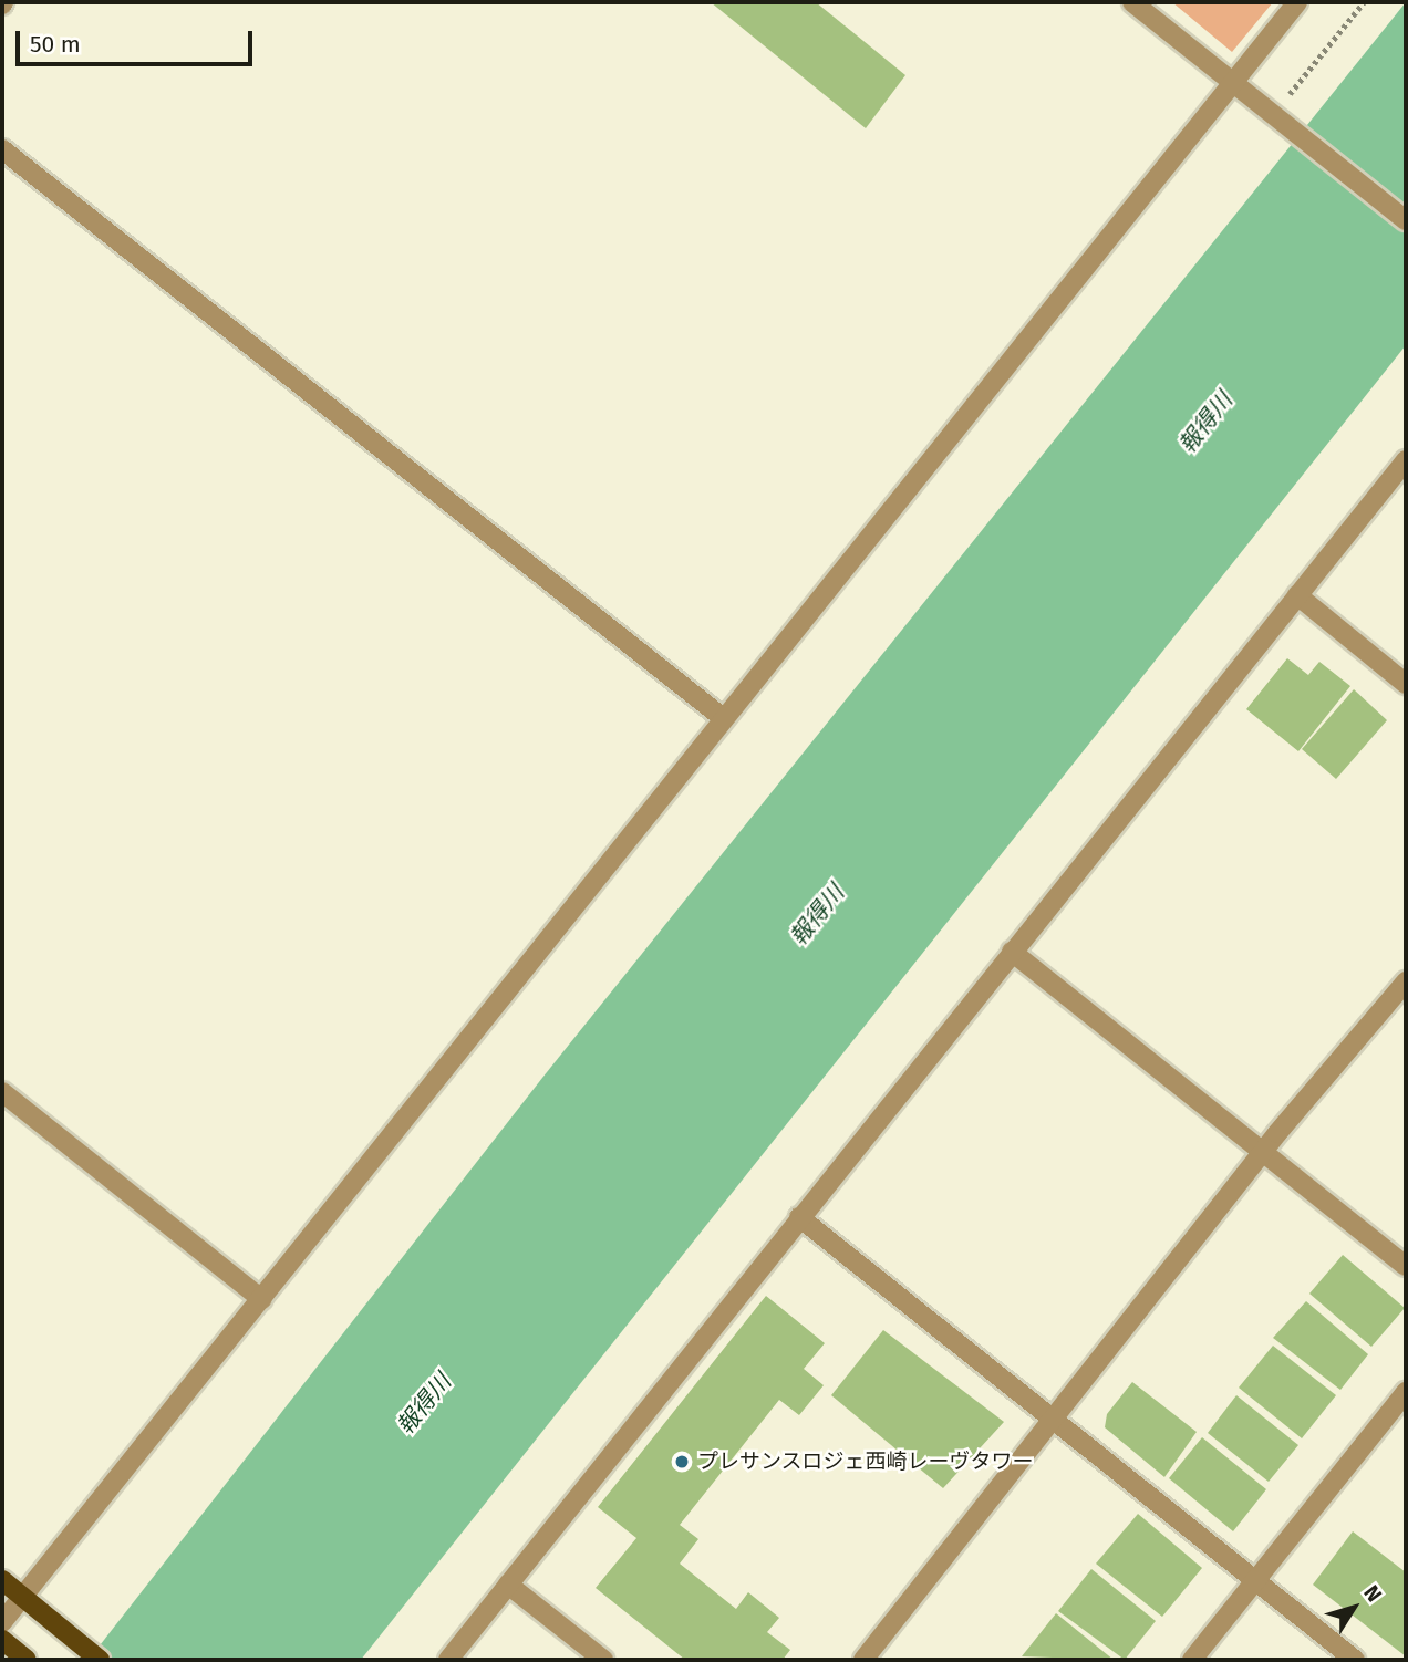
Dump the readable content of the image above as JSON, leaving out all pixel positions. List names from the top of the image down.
{
  "water": ["報得川"],
  "places": ["プレサンスロジェ西崎レーヴタワー"],
  "scale_bar": "50 m",
  "north": "top right"
}
